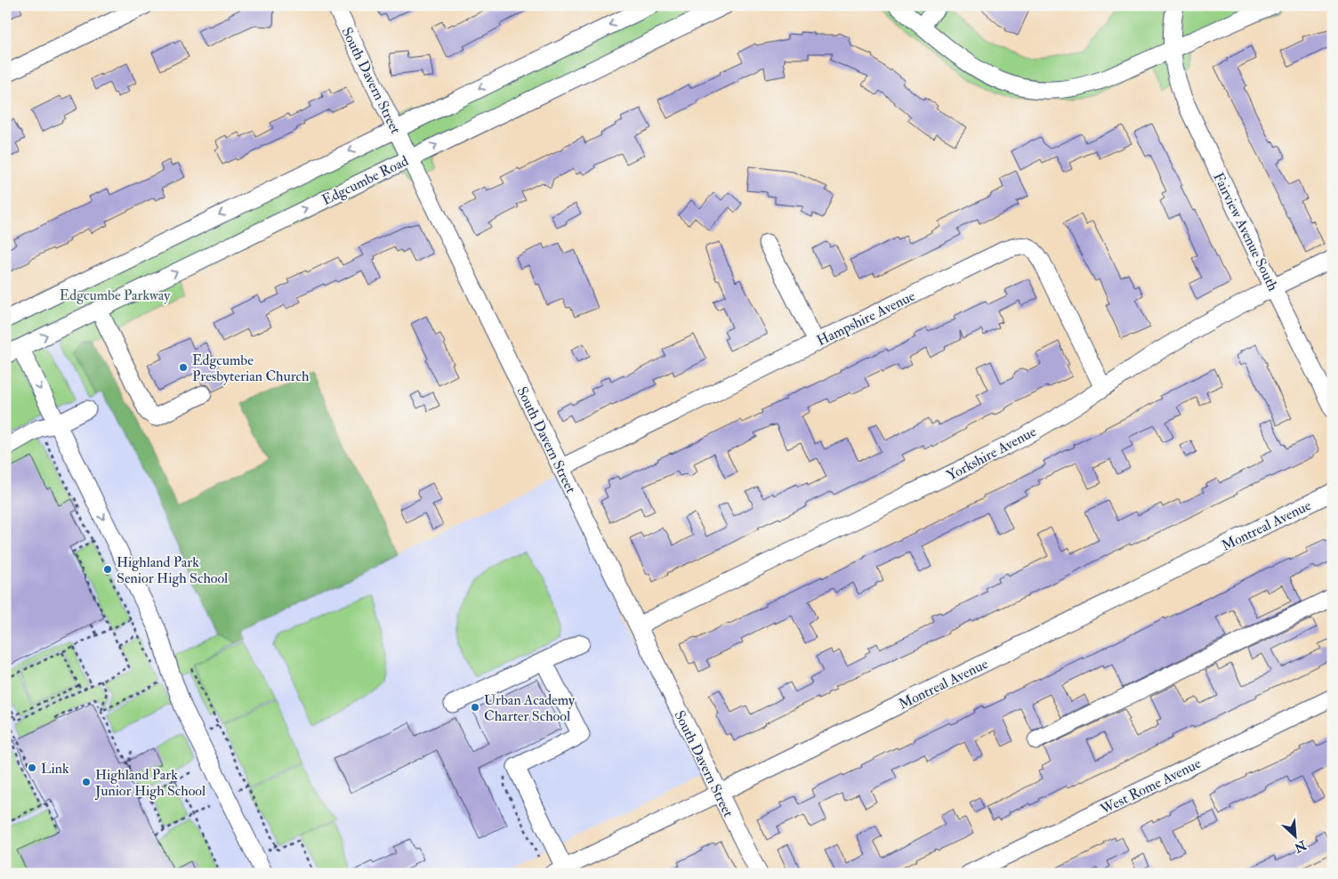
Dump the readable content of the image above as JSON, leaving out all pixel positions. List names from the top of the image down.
{
  "streets": {
    "street": [
      "South Davern Street",
      "Edgcumbe Road",
      "Fairview Avenue South",
      "Hampshire Avenue",
      "Yorkshire Avenue",
      "Montreal Avenue",
      "West Rome Avenue"
    ]
  },
  "crossings": [
    ["South Davern Street", "Edgcumbe Road"],
    ["South Davern Street", "Hampshire Avenue"],
    ["South Davern Street", "Yorkshire Avenue"],
    ["South Davern Street", "Montreal Avenue"],
    ["Fairview Avenue South", "Yorkshire Avenue"],
    ["Hampshire Avenue", "Yorkshire Avenue"]
  ],
  "parks": ["Edgcumbe Parkway"],
  "places": [
    "Edgcumbe Presbyterian Church",
    "Highland Park Senior High School",
    "Urban Academy Charter School",
    "Link",
    "Highland Park Junior High School"
  ],
  "north": "bottom right"
}
